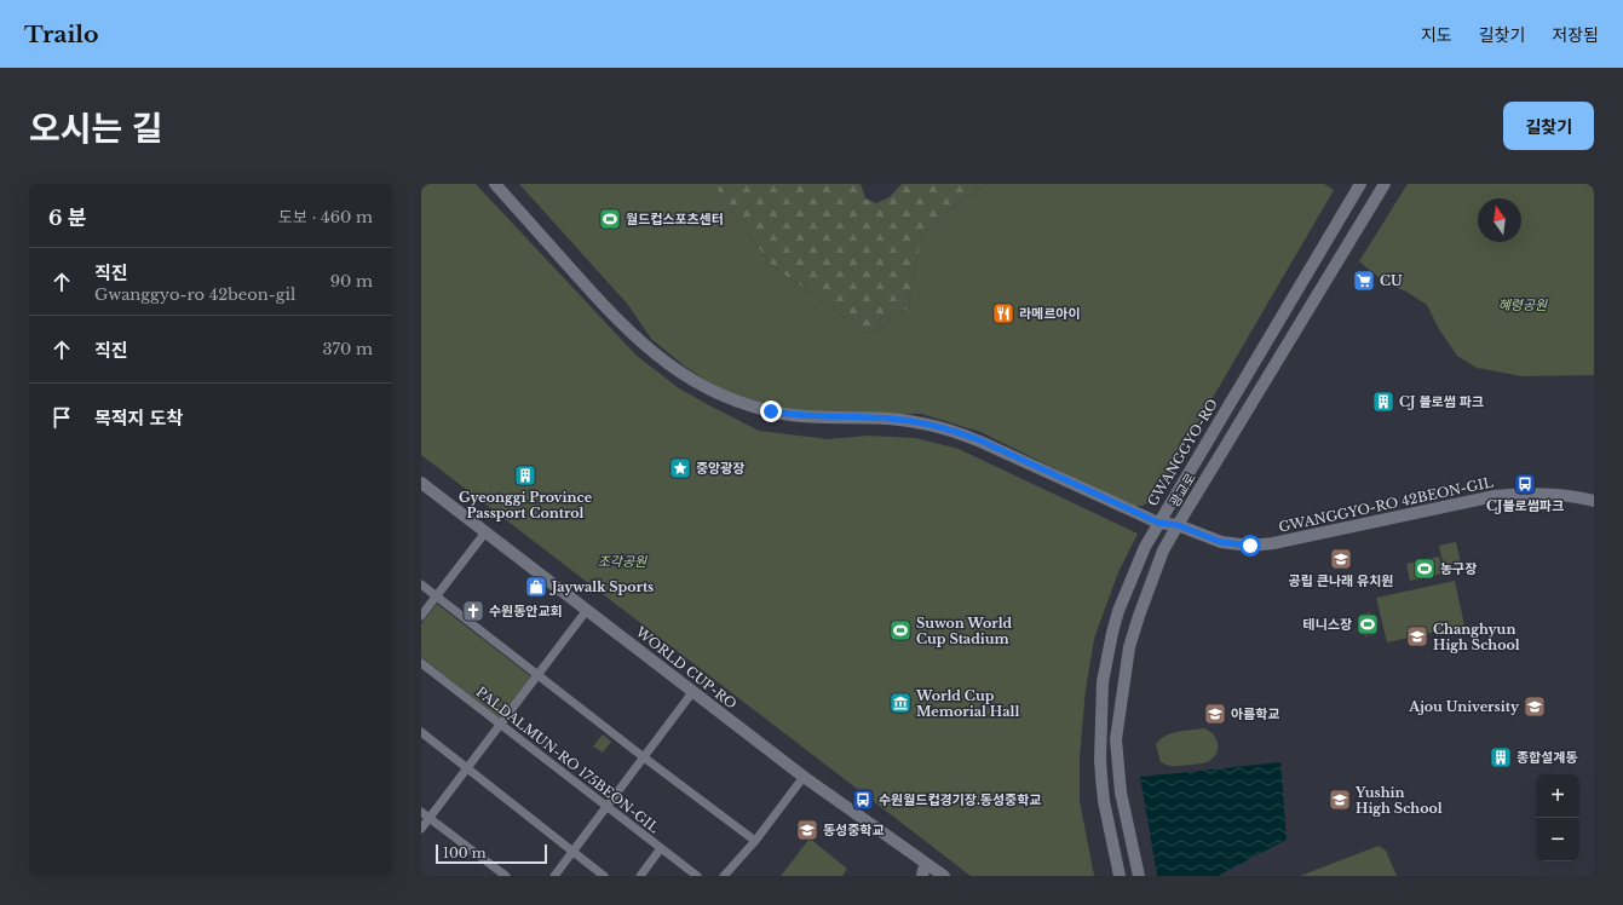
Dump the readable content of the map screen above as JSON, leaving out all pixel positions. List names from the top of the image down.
{
  "streets": {
    "street": [
      "GWANGGYO-RO",
      "광교로",
      "GWANGGYO-RO 42BEON-GIL",
      "WORLD CUP-RO",
      "PALDALMUN-RO 175BEON-GIL"
    ]
  },
  "crossings": [
    ["GWANGGYO-RO", "GWANGGYO-RO 42BEON-GIL"],
    ["광교로", "GWANGGYO-RO 42BEON-GIL"]
  ],
  "parks": ["혜령공원", "조각공원"],
  "places": {
    "sports": [
      "월드컵스포츠센터",
      "농구장",
      "테니스장",
      "Suwon World Cup Stadium"
    ],
    "supermarket": ["CU"],
    "restaurant": ["라메르아이"],
    "building": ["CJ 블로썸 파크", "Gyeonggi Province Passport Control", "종합설계동"],
    "place": ["중앙광장"],
    "bus stop": ["CJ블로썸파크", "수원월드컵경기장.동성중학교"],
    "school or university": [
      "공립 큰나래 유치원",
      "Changhyun High School",
      "Ajou University",
      "아름학교",
      "Yushin High School",
      "동성중학교"
    ],
    "shop": ["Jaywalk Sports"],
    "church": ["수원동안교회"],
    "museum": ["World Cup Memorial Hall"]
  },
  "scale_bar": "100 m",
  "north": "top",
  "page": {
    "header": "Trailo",
    "nav": ["지도", "길찾기", "저장됨"],
    "title": "오시는 길",
    "buttons": "길찾기",
    "heading": ["6 분", "도보 · 460 m"],
    "list": [
      ["직진", "Gwanggyo-ro 42beon-gil", "90 m"],
      ["직진", "370 m"],
      "목적지 도착"
    ],
    "map_buttons": ["+", "−"],
    "scale": "100 m"
  }
}
